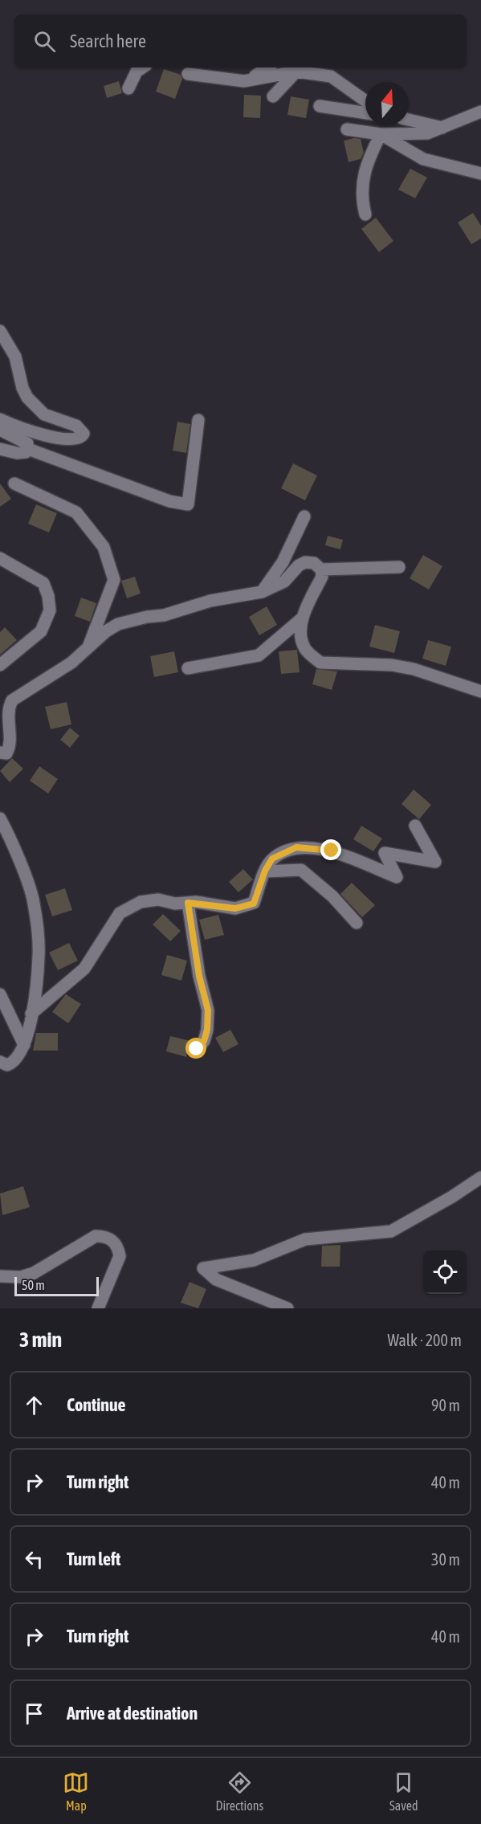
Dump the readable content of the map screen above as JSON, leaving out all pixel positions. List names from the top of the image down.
{
  "scale_bar": "50 m",
  "north": "top",
  "page": {
    "search": "Search here",
    "scale": "50 m",
    "heading": ["3 min", "Walk · 200 m"],
    "list": [
      ["Continue", "90 m"],
      ["Turn right", "40 m"],
      ["Turn left", "30 m"],
      ["Turn right", "40 m"],
      "Arrive at destination"
    ],
    "nav": ["Map", "Directions", "Saved"]
  }
}
